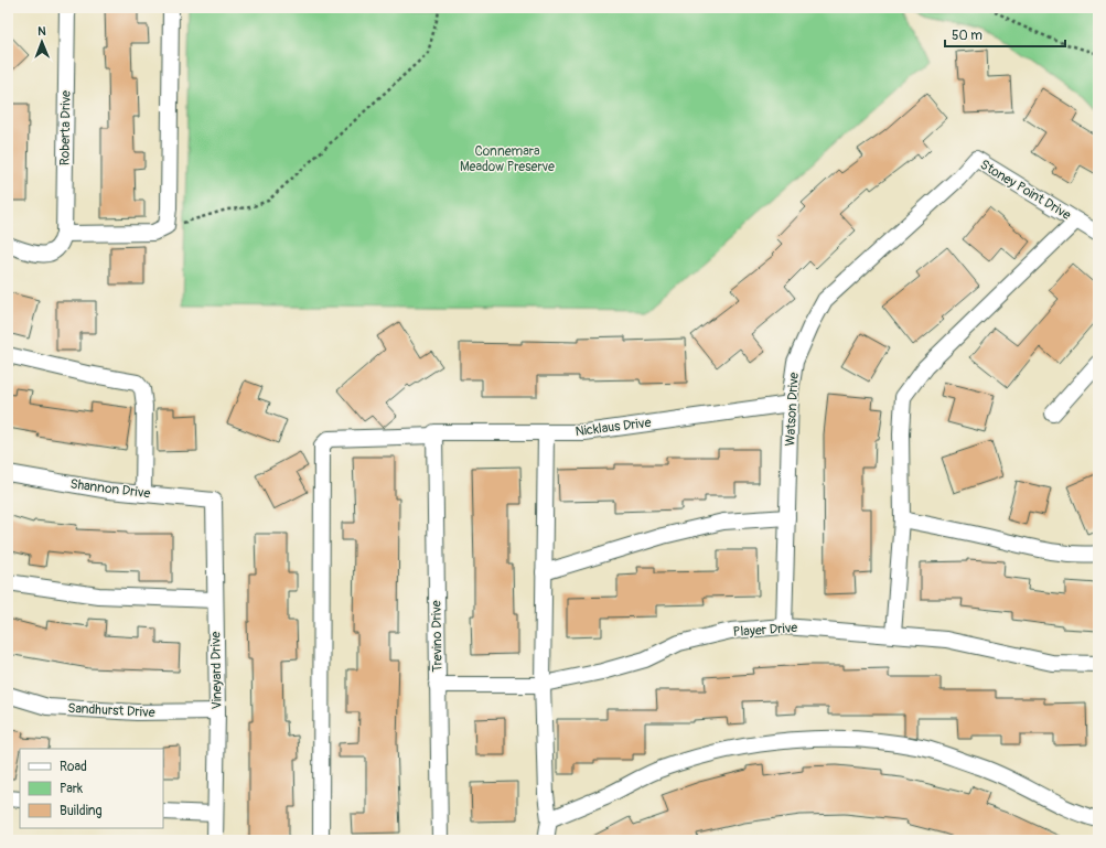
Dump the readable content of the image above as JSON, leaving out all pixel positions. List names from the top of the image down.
{
  "streets": {
    "street": [
      "Roberta Drive",
      "Stoney Point Drive",
      "Watson Drive",
      "Nicklaus Drive",
      "Shannon Drive",
      "Player Drive",
      "Trevino Drive",
      "Vineyard Drive",
      "Sandhurst Drive"
    ]
  },
  "crossings": [
    ["Stoney Point Drive", "Watson Drive"],
    ["Watson Drive", "Nicklaus Drive"],
    ["Watson Drive", "Player Drive"],
    ["Nicklaus Drive", "Trevino Drive"],
    ["Shannon Drive", "Vineyard Drive"],
    ["Player Drive", "Trevino Drive"],
    ["Vineyard Drive", "Sandhurst Drive"]
  ],
  "parks": ["Connemara Meadow Preserve"],
  "legend": ["Road", "Park", "Building"],
  "scale_bar": "50 m",
  "north": "top"
}
